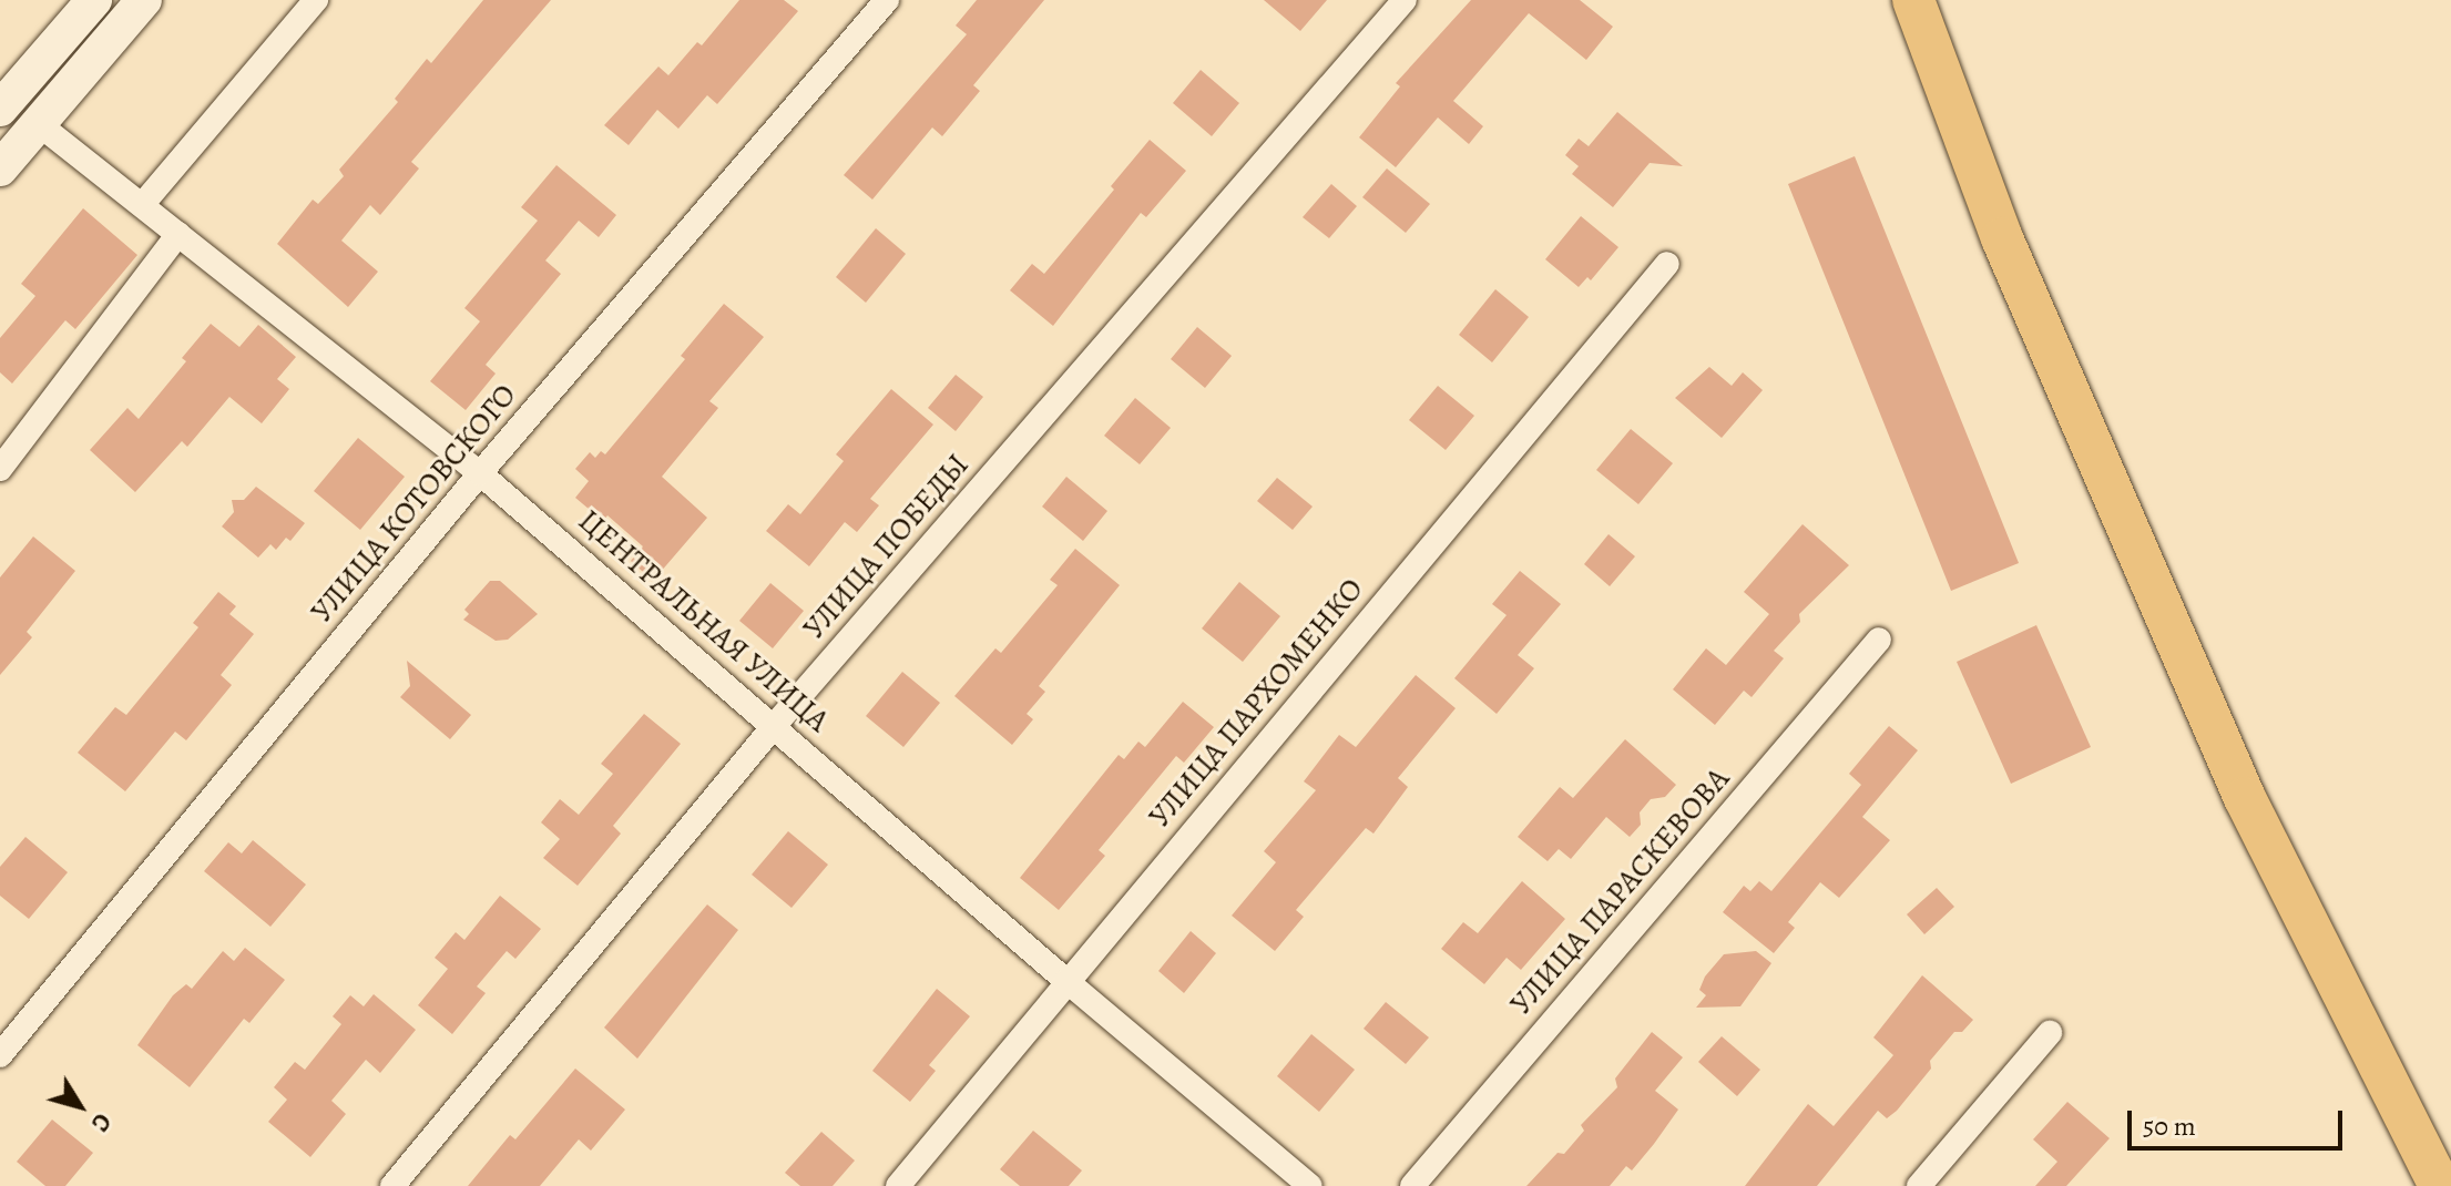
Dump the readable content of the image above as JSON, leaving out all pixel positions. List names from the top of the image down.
{
  "streets": {
    "street": [
      "УЛИЦА КОТОВСКОГО",
      "УЛИЦА ПОБЕДЫ",
      "ЦЕНТРАЛЬНАЯ УЛИЦА",
      "УЛИЦА ПАРХОМЕНКО",
      "УЛИЦА ПАРАСКЕВОВА"
    ]
  },
  "crossings": [
    ["УЛИЦА КОТОВСКОГО", "ЦЕНТРАЛЬНАЯ УЛИЦА"],
    ["УЛИЦА ПОБЕДЫ", "ЦЕНТРАЛЬНАЯ УЛИЦА"],
    ["ЦЕНТРАЛЬНАЯ УЛИЦА", "УЛИЦА ПАРХОМЕНКО"]
  ],
  "scale_bar": "50 m",
  "north": "bottom right"
}
